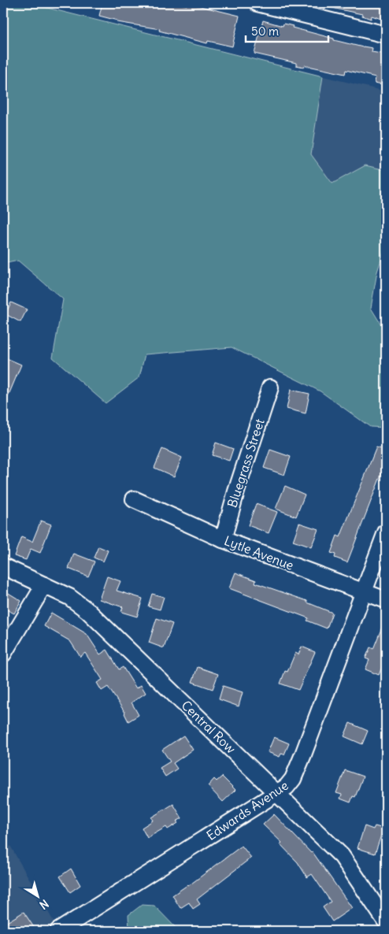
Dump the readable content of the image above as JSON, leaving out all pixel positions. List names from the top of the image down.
{
  "streets": {
    "street": [
      "Bluegrass Street",
      "Lytle Avenue",
      "Central Row",
      "Edwards Avenue"
    ]
  },
  "crossings": [
    ["Bluegrass Street", "Lytle Avenue"],
    ["Lytle Avenue", "Edwards Avenue"],
    ["Central Row", "Edwards Avenue"]
  ],
  "scale_bar": "50 m",
  "north": "bottom right"
}
